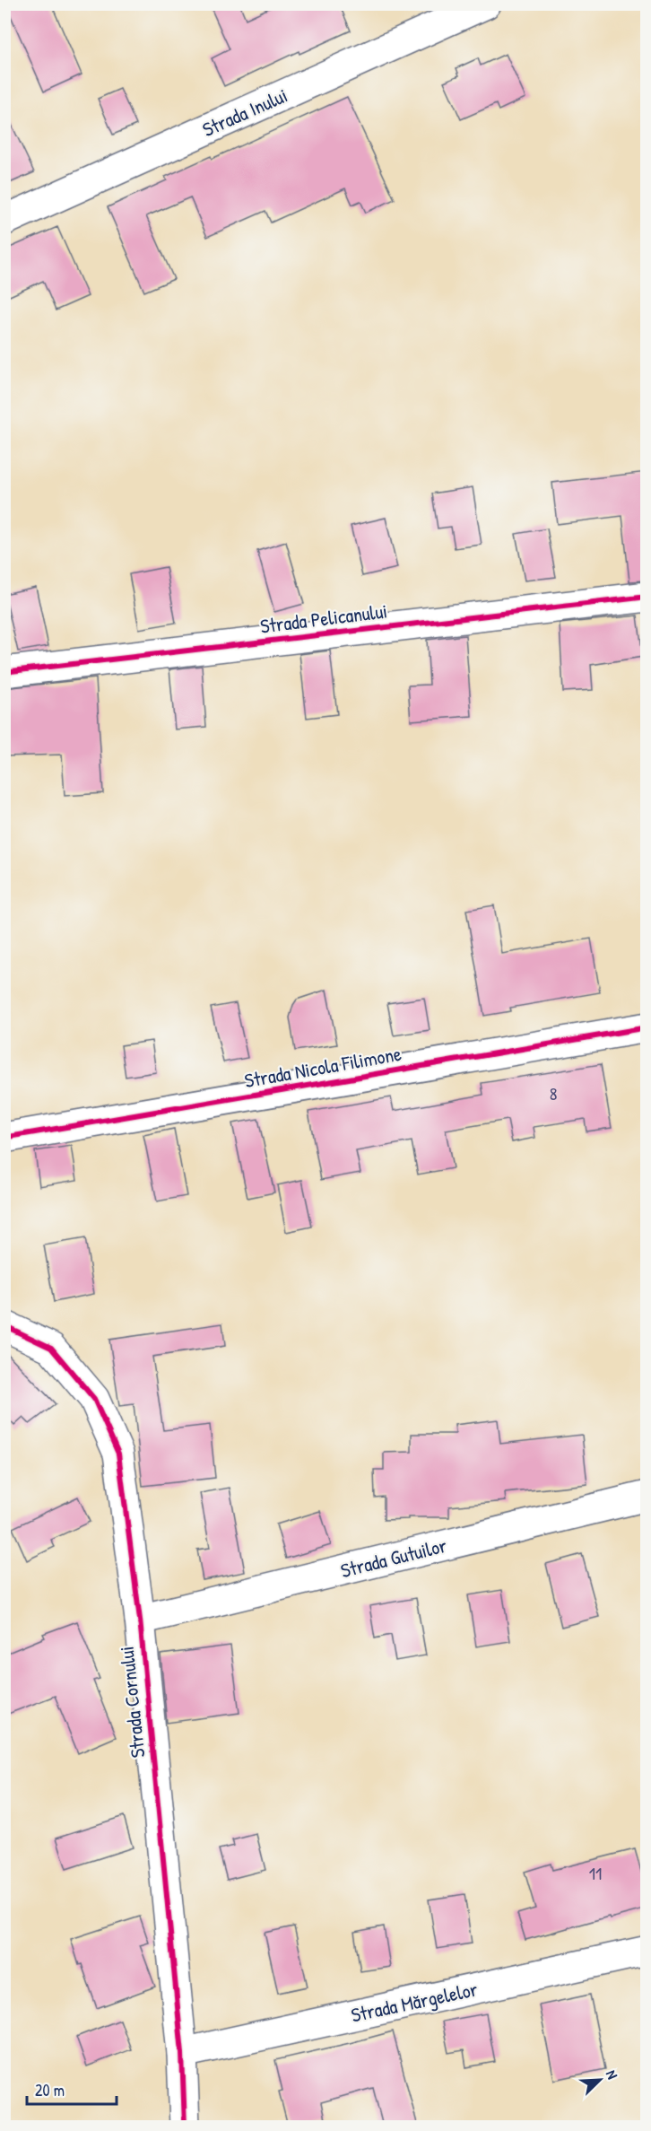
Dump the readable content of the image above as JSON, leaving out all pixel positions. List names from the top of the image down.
{
  "streets": {
    "street": [
      "Strada Inului",
      "Strada Pelicanului",
      "Strada Nicola Filimone",
      "Strada Gutuilor",
      "Strada Cornului",
      "Strada Mărgelelor"
    ]
  },
  "crossings": [
    ["Strada Gutuilor", "Strada Cornului"],
    ["Strada Cornului", "Strada Mărgelelor"]
  ],
  "house_numbers": ["8", "11"],
  "scale_bar": "20 m",
  "north": "top right"
}
